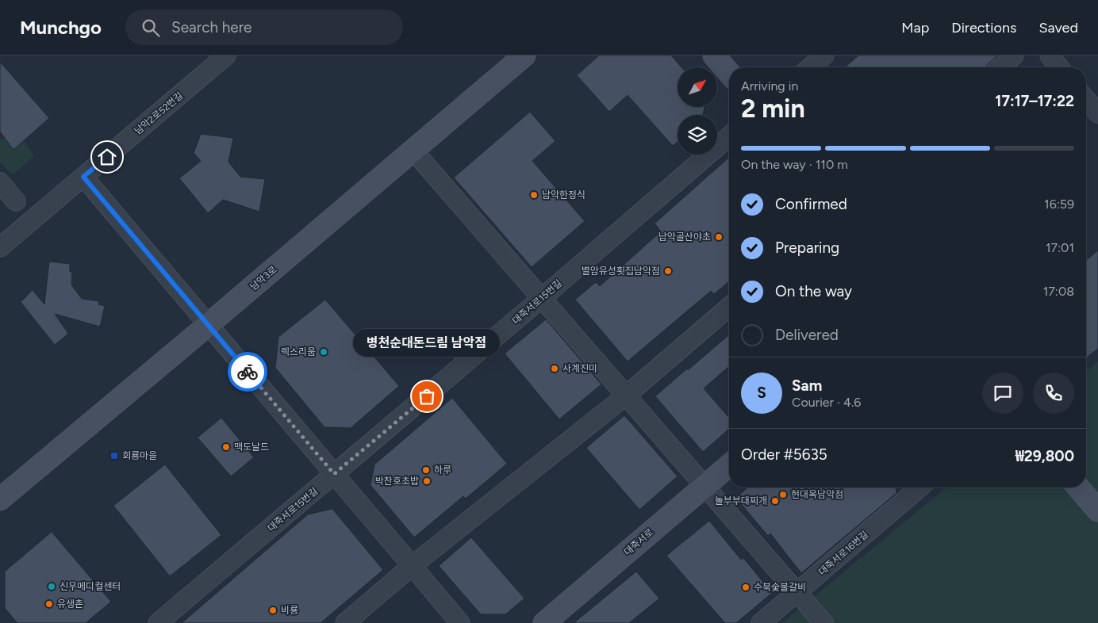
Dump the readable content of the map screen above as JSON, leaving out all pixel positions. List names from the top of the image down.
{
  "streets": {
    "street": [
      "남악2로52번길",
      "남악3로",
      "대죽서로15번길",
      "대죽서로",
      "대죽서로16번길"
    ]
  },
  "places": {
    "other": [
      "남악한정식",
      "남악골산야초",
      "별암유성횟집남악점",
      "렉스리움",
      "사계진미",
      "병천순대돈드림 남악점",
      "맥도날드",
      "하루",
      "박찬호초밥",
      "현대옥남악점",
      "놀부부대찌개",
      "신우메디컬센터",
      "수북숯불갈비",
      "유생촌",
      "비룡"
    ],
    "transit": ["회룡마을"]
  },
  "north": "top right",
  "page": {
    "header": "Munchgo",
    "search": "Search here",
    "nav": ["Map", "Directions", "Saved"],
    "heading": ["2 min", "Arriving in", "17:17–17:22"],
    "panel": [
      "Sam",
      "Courier · 4.6",
      "Order #5635",
      "₩29,800"
    ],
    "bar": "On the way · 110 m",
    "list": [
      ["Confirmed", "16:59"],
      ["Preparing", "17:01"],
      ["On the way", "17:08"],
      "Delivered"
    ],
    "bubble": "병천순대돈드림 남악점",
    "round": "S"
  }
}
